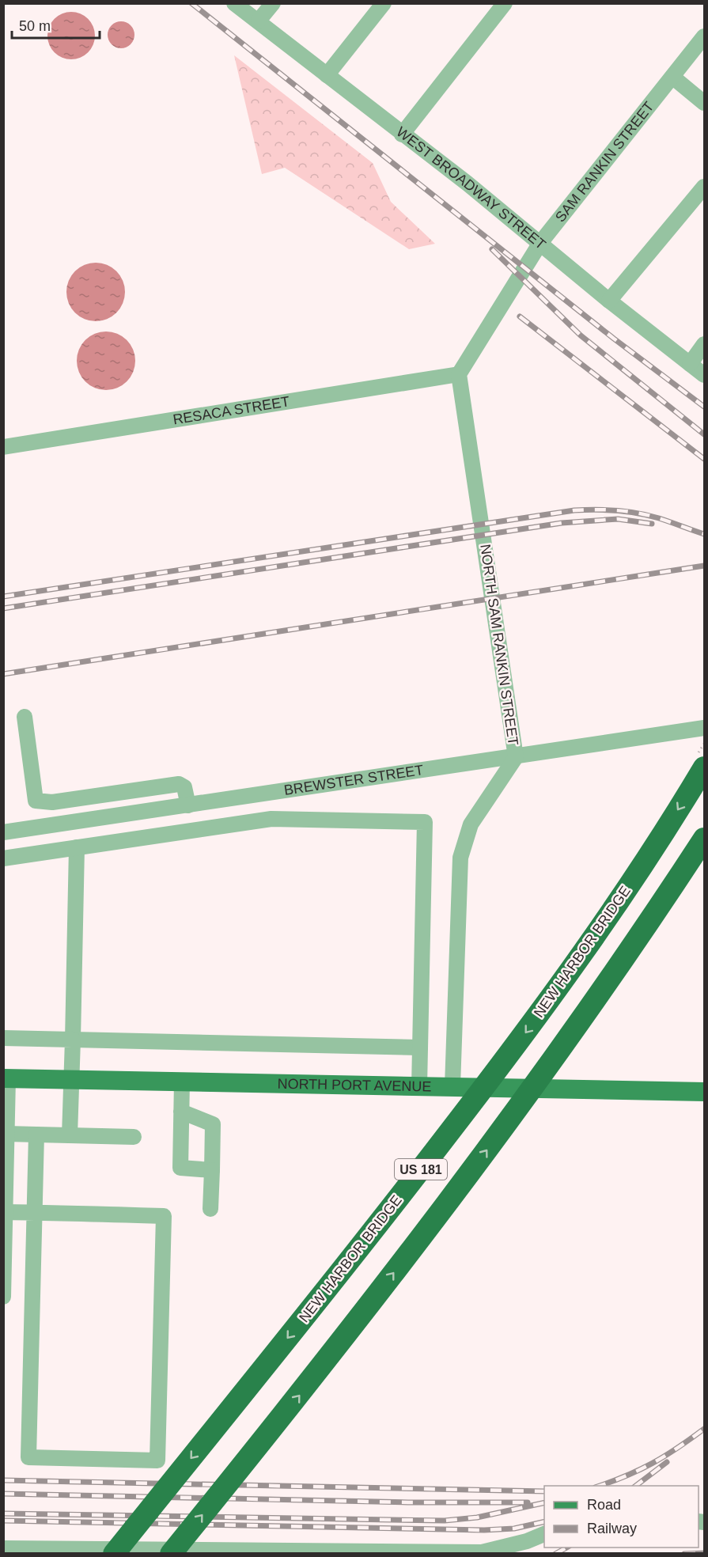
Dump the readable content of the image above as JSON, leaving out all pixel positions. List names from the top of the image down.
{
  "streets": {
    "highway": ["NEW HARBOR BRIDGE", "US 181"],
    "main road": ["NORTH PORT AVENUE"],
    "street": [
      "SAM RANKIN STREET",
      "WEST BROADWAY STREET",
      "RESACA STREET",
      "NORTH SAM RANKIN STREET",
      "BREWSTER STREET"
    ]
  },
  "crossings": [
    ["SAM RANKIN STREET", "WEST BROADWAY STREET"],
    ["SAM RANKIN STREET", "RESACA STREET"],
    ["SAM RANKIN STREET", "NORTH SAM RANKIN STREET"],
    ["RESACA STREET", "NORTH SAM RANKIN STREET"],
    ["NORTH SAM RANKIN STREET", "BREWSTER STREET"],
    ["NORTH SAM RANKIN STREET", "NORTH PORT AVENUE"]
  ],
  "legend": ["Road", "Railway"],
  "scale_bar": "50 m"
}
